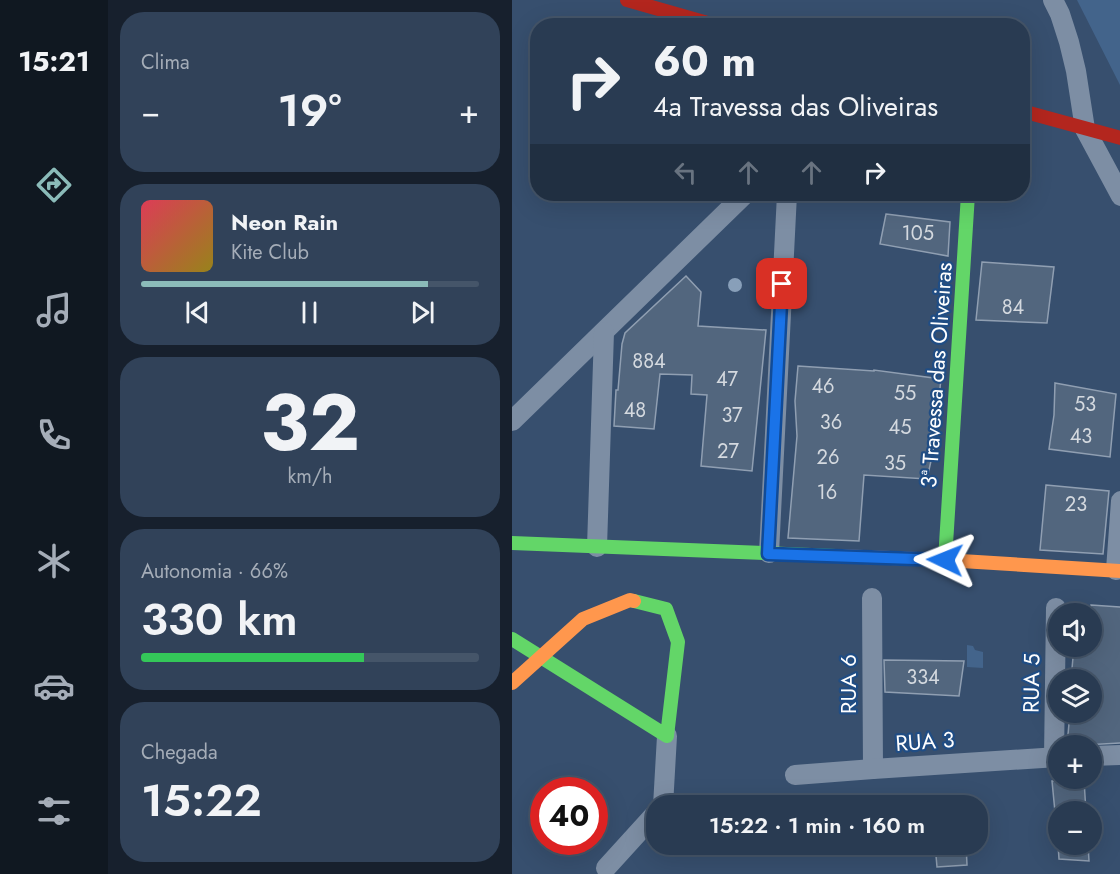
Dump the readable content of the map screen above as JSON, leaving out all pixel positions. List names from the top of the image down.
{
  "streets": {
    "street": [
      "3ª Travessa das Oliveiras",
      "RUA 5",
      "RUA 6",
      "RUA 3"
    ]
  },
  "crossings": [
    ["RUA 6", "RUA 3"]
  ],
  "house_numbers": [
    "105",
    "84",
    "884",
    "47",
    "46",
    "55",
    "53",
    "48",
    "37",
    "36",
    "45",
    "43",
    "27",
    "26",
    "35",
    "16",
    "23",
    "334"
  ],
  "page": {
    "tabs": "15:21",
    "tile": [
      "Clima",
      ["32", "km/h"],
      ["Autonomia · 66%", "330 km"],
      ["Chegada", "15:22"]
    ],
    "turn": ["60 m", "4a Travessa das Oliveiras"],
    "heat": ["−", "19°", "+"],
    "song": ["Neon Rain", "Kite Club"],
    "map_buttons": ["+", "−"],
    "limit": "40",
    "trip": "15:22 · 1 min · 160 m"
  }
}
